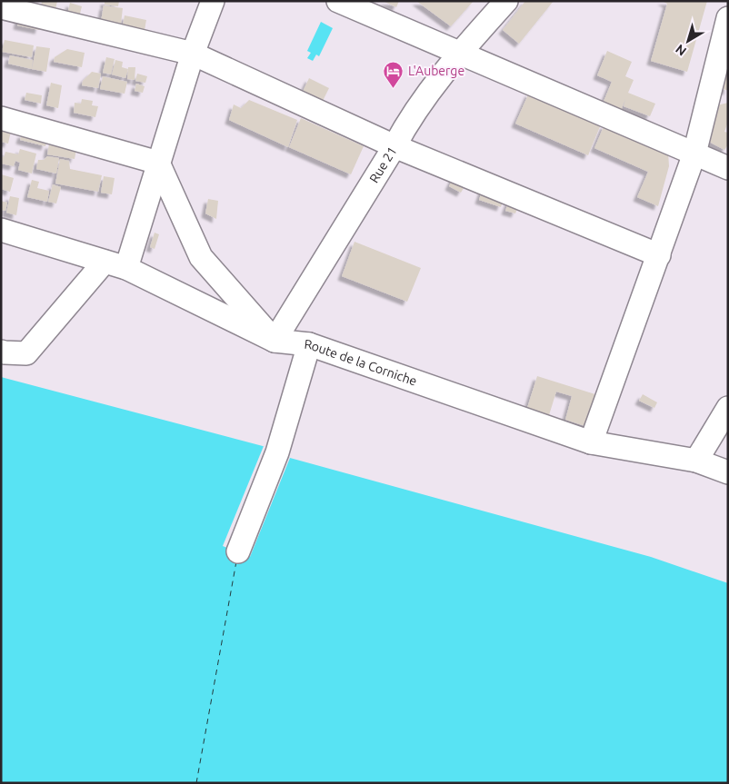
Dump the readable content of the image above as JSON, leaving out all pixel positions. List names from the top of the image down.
{
  "streets": {
    "street": ["Rue 21", "Route de la Corniche"]
  },
  "crossings": [
    ["Rue 21", "Route de la Corniche"]
  ],
  "places": {
    "hotel": ["L'Auberge"]
  },
  "north": "bottom left"
}
